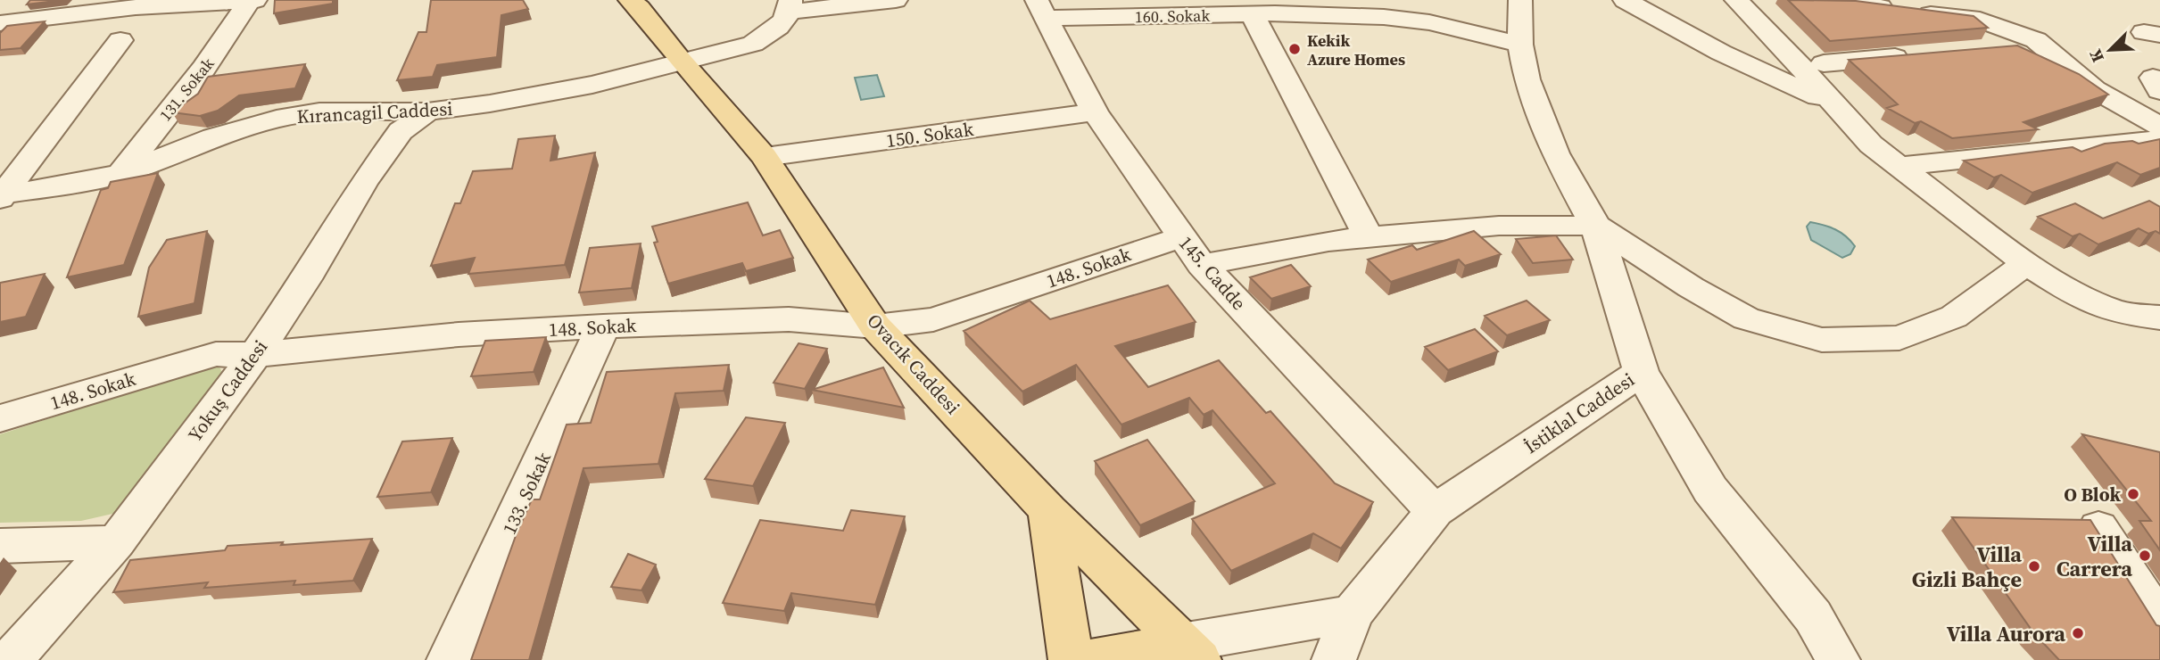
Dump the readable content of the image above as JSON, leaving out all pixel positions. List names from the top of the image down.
{
  "streets": {
    "main road": ["Ovacık Caddesi"],
    "street": [
      "160. Sokak",
      "131. Sokak",
      "Kırancagil Caddesi",
      "150. Sokak",
      "148. Sokak",
      "145. Cadde",
      "Yokuş Caddesi",
      "İstiklal Caddesi",
      "133. Sokak"
    ]
  },
  "crossings": [
    ["160. Sokak", "145. Cadde"],
    ["160. Sokak", "İstiklal Caddesi"],
    ["131. Sokak", "Kırancagil Caddesi"],
    ["Kırancagil Caddesi", "Ovacık Caddesi"],
    ["Kırancagil Caddesi", "Yokuş Caddesi"],
    ["150. Sokak", "145. Cadde"],
    ["150. Sokak", "Ovacık Caddesi"],
    ["148. Sokak", "145. Cadde"],
    ["148. Sokak", "Ovacık Caddesi"],
    ["148. Sokak", "Yokuş Caddesi"],
    ["148. Sokak", "133. Sokak"],
    ["145. Cadde", "İstiklal Caddesi"]
  ],
  "places": [
    "Kekik Azure Homes",
    "O Blok",
    "Villa Carrera",
    "Villa Gizli Bahçe",
    "Villa Aurora"
  ],
  "north": "bottom left"
}
